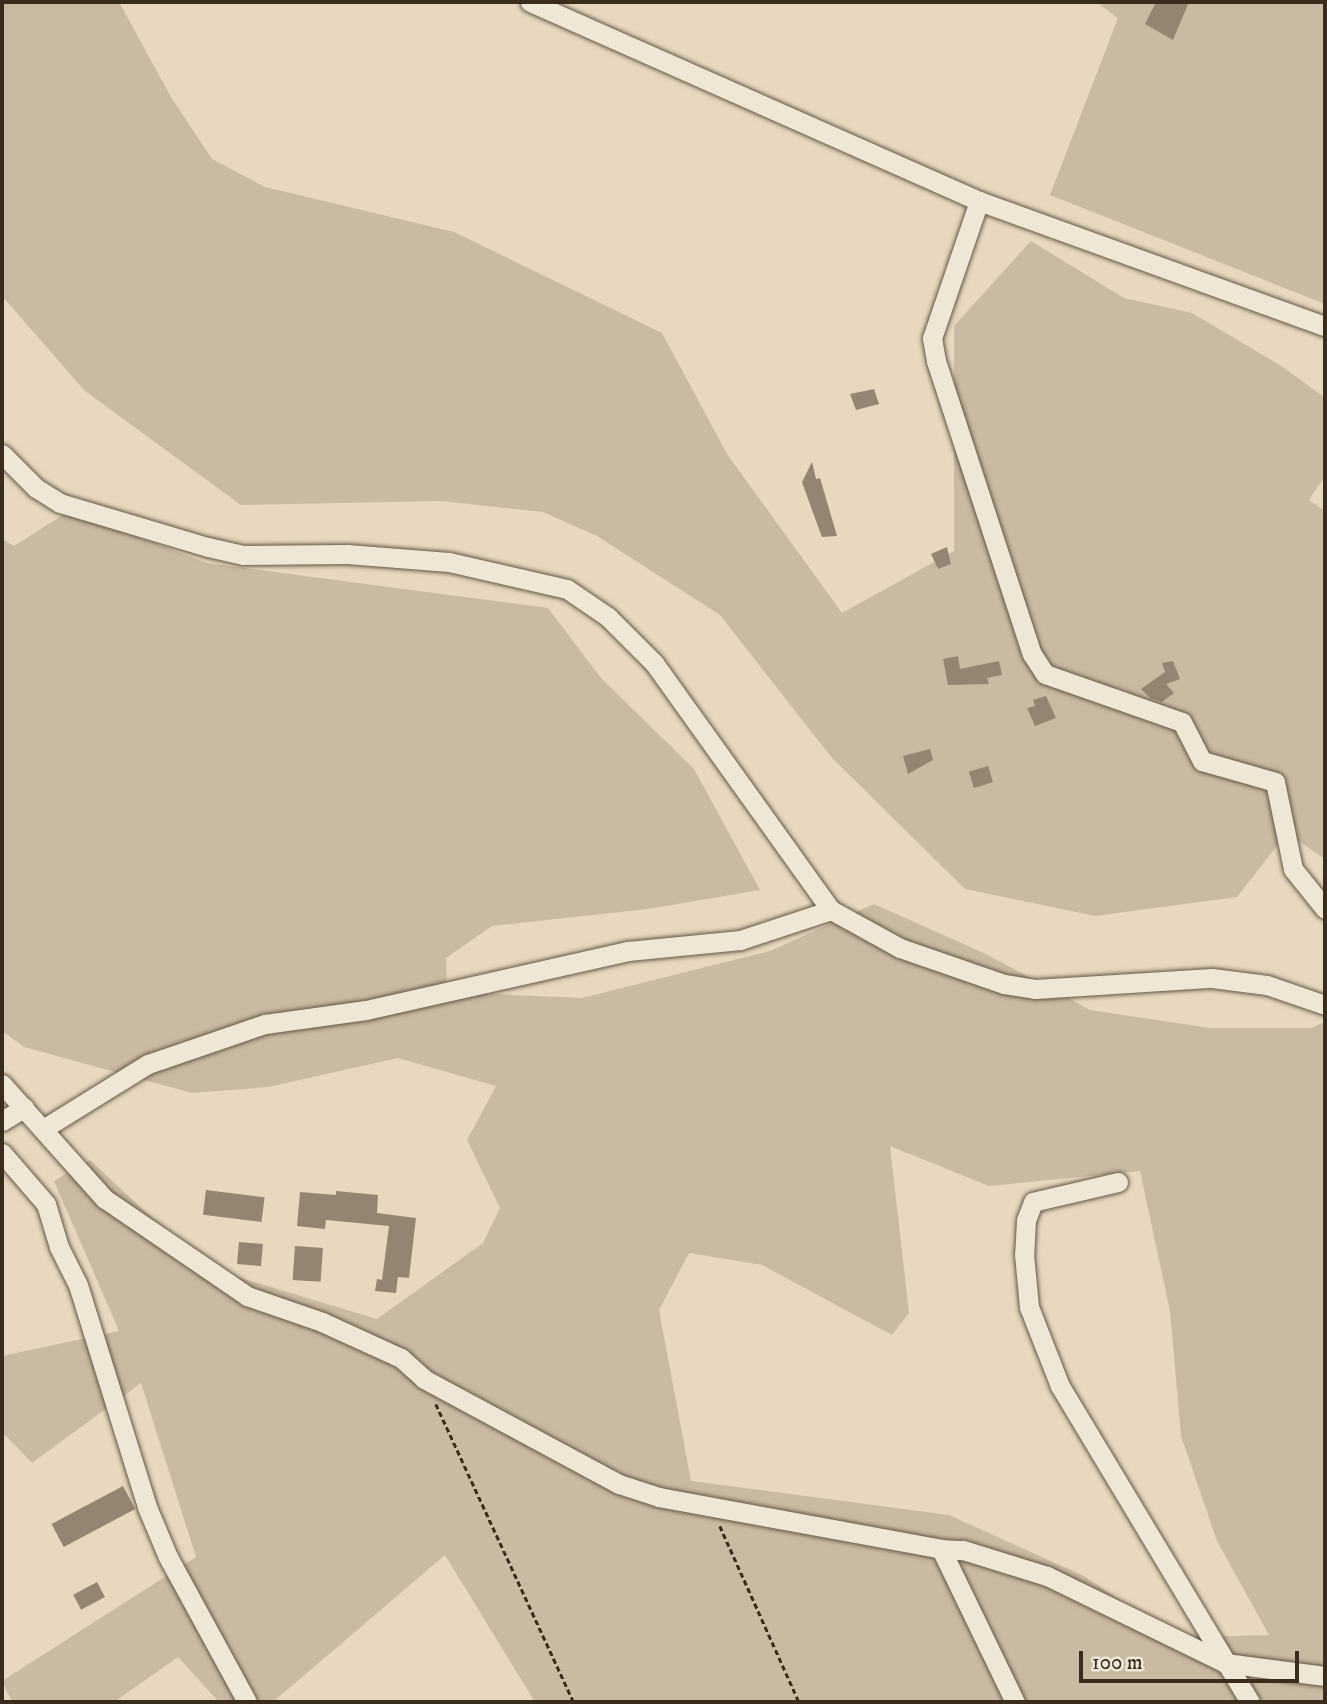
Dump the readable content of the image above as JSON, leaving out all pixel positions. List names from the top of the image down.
{
  "scale_bar": "100 m"
}
